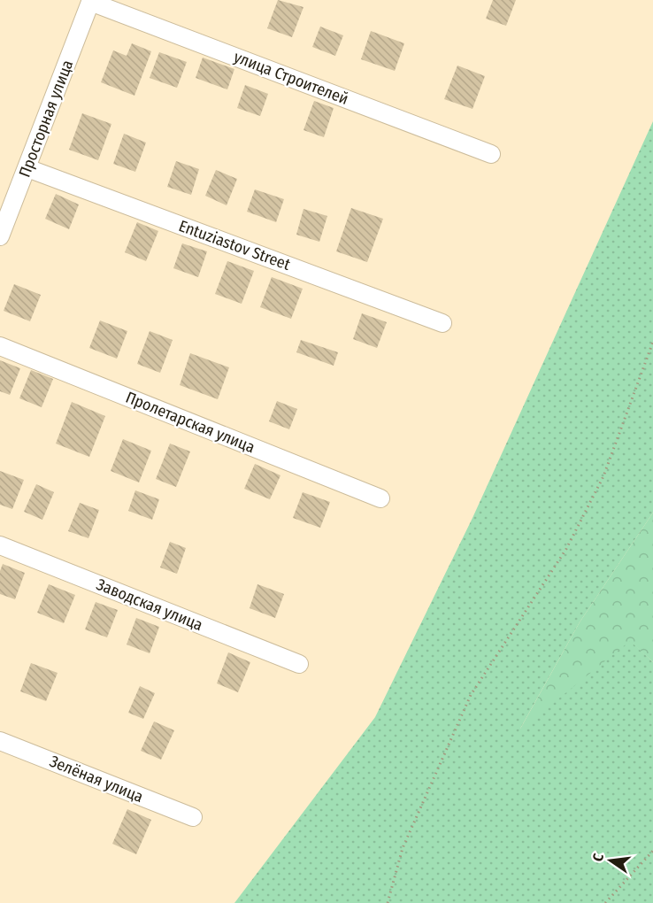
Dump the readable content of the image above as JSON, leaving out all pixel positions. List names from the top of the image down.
{
  "streets": {
    "street": [
      "улица Строителей",
      "Просторная улица",
      "Entuziastov Street",
      "Пролетарская улица",
      "Заводская улица",
      "Зелёная улица"
    ]
  },
  "crossings": [
    ["улица Строителей", "Просторная улица"],
    ["Просторная улица", "Entuziastov Street"]
  ],
  "north": "left"
}
